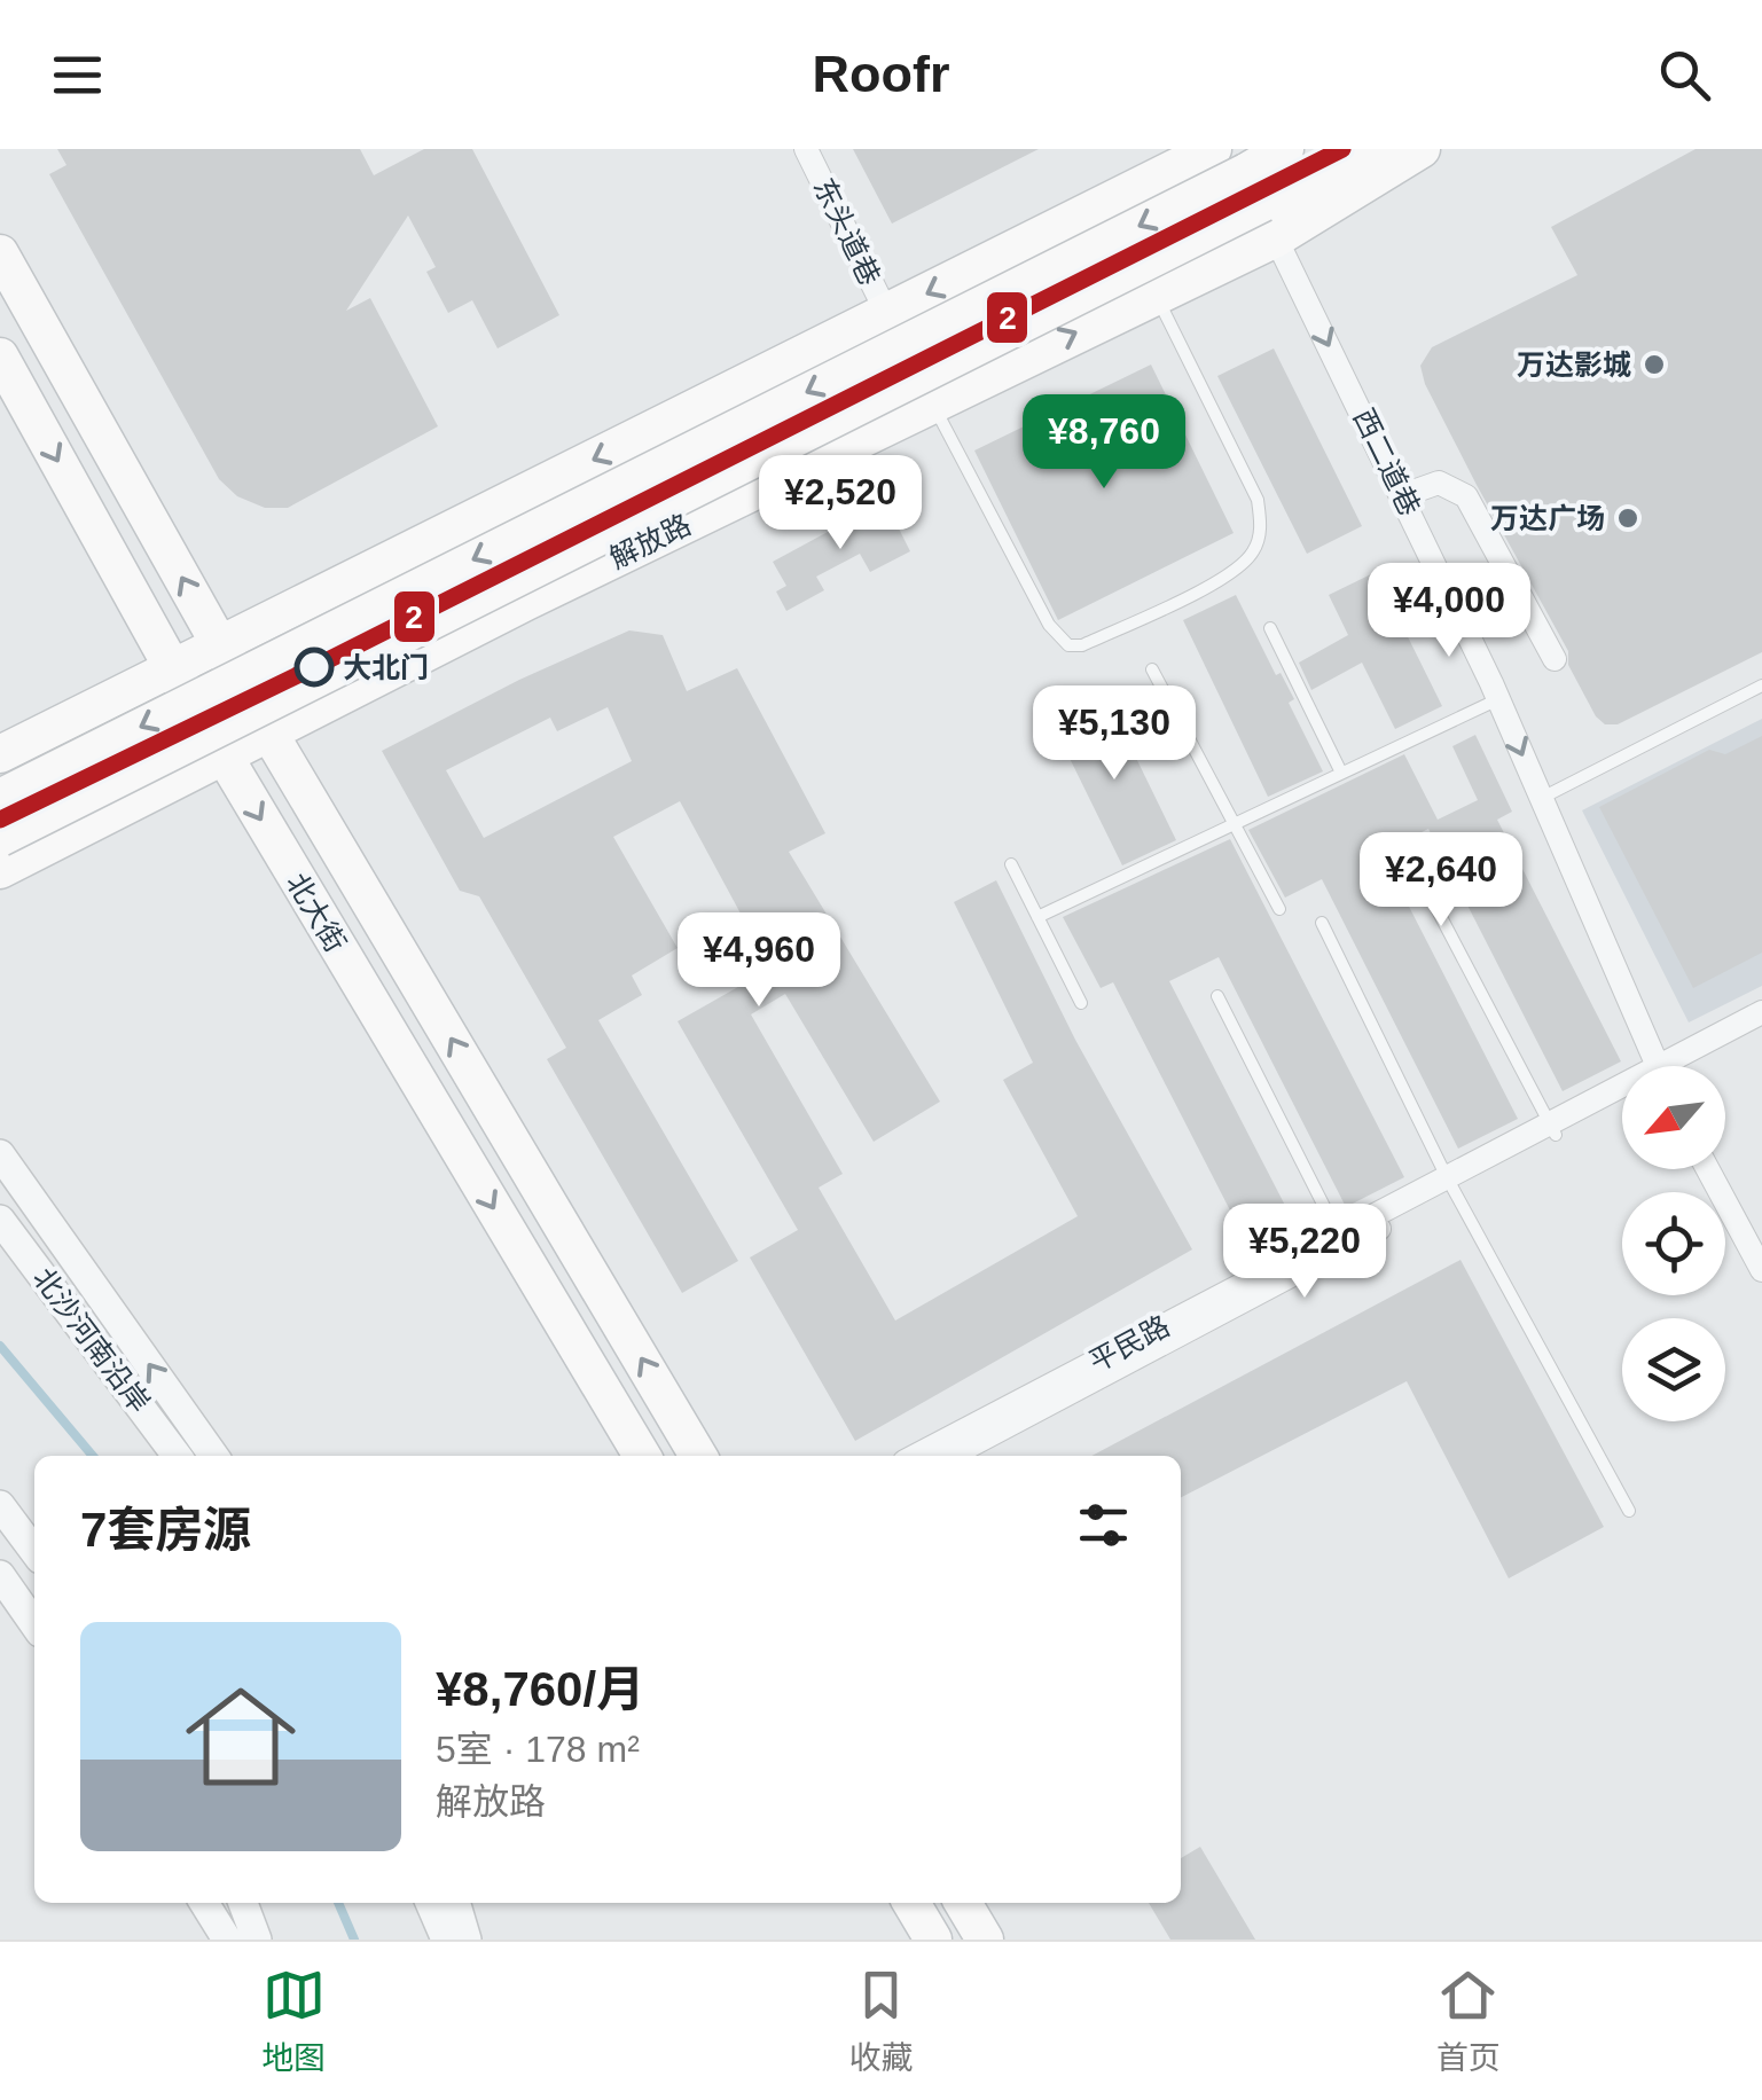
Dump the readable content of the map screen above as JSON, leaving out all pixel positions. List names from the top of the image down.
{
  "streets": {
    "main road": ["解放路", "北大街"],
    "street": [
      "东头道巷",
      "西二道巷",
      "北沙河南沿岸",
      "平民路"
    ]
  },
  "crossings": [
    ["西二道巷", "解放路"],
    ["解放路", "北大街"]
  ],
  "one_way": ["西二道巷"],
  "places": ["万达影城", "万达广场", "大北门"],
  "lines": ["transit line 2"],
  "north": "bottom left",
  "page": {
    "header": "Roofr",
    "price": [
      "¥8,760",
      "¥2,520",
      "¥4,000",
      "¥5,130",
      "¥2,640",
      "¥4,960",
      "¥5,220"
    ],
    "heading": "7套房源",
    "list": [
      {
        "name": "¥8,760/月",
        "note": "5室 · 178 m² · 解放路"
      }
    ],
    "tabs": ["地图", "收藏", "首页"]
  }
}
